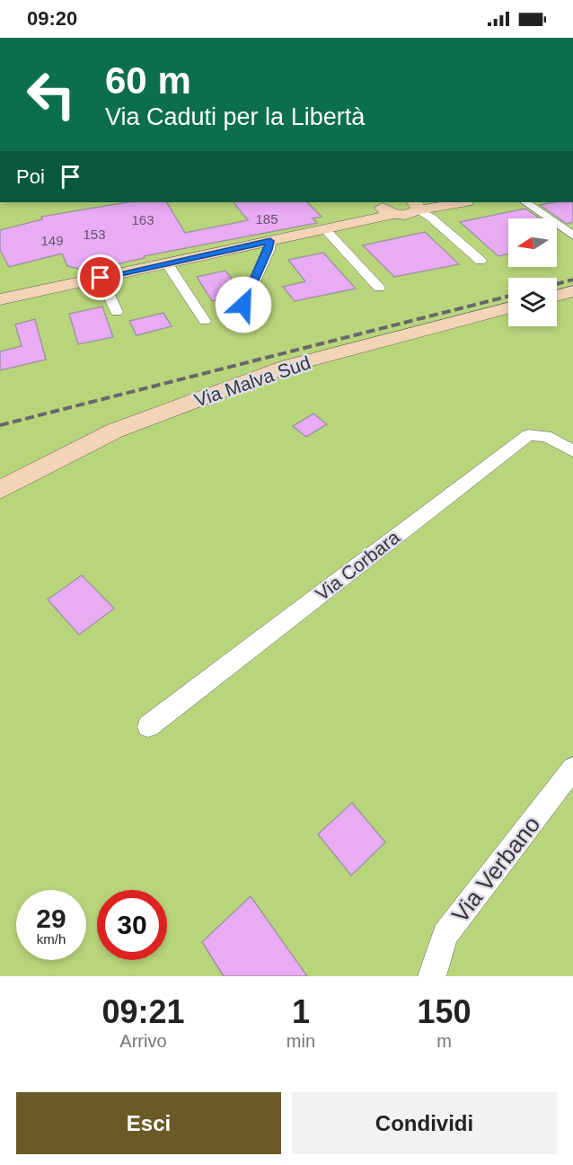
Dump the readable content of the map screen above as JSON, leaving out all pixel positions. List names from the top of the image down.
{
  "streets": {
    "street": ["Via Malva Sud", "Via Corbara", "Via Verbano"]
  },
  "house_numbers": [
    "185",
    "163",
    "153",
    "149"
  ],
  "north": "left",
  "page": {
    "status": "09:20",
    "turn": ["60 m", "Via Caduti per la Libertà"],
    "then": "Poi",
    "speed": "29 km/h",
    "limit": "30",
    "eta": [
      "09:21",
      "Arrivo",
      "1",
      "min",
      "150",
      "m"
    ],
    "buttons": ["Esci", "Condividi"]
  }
}
